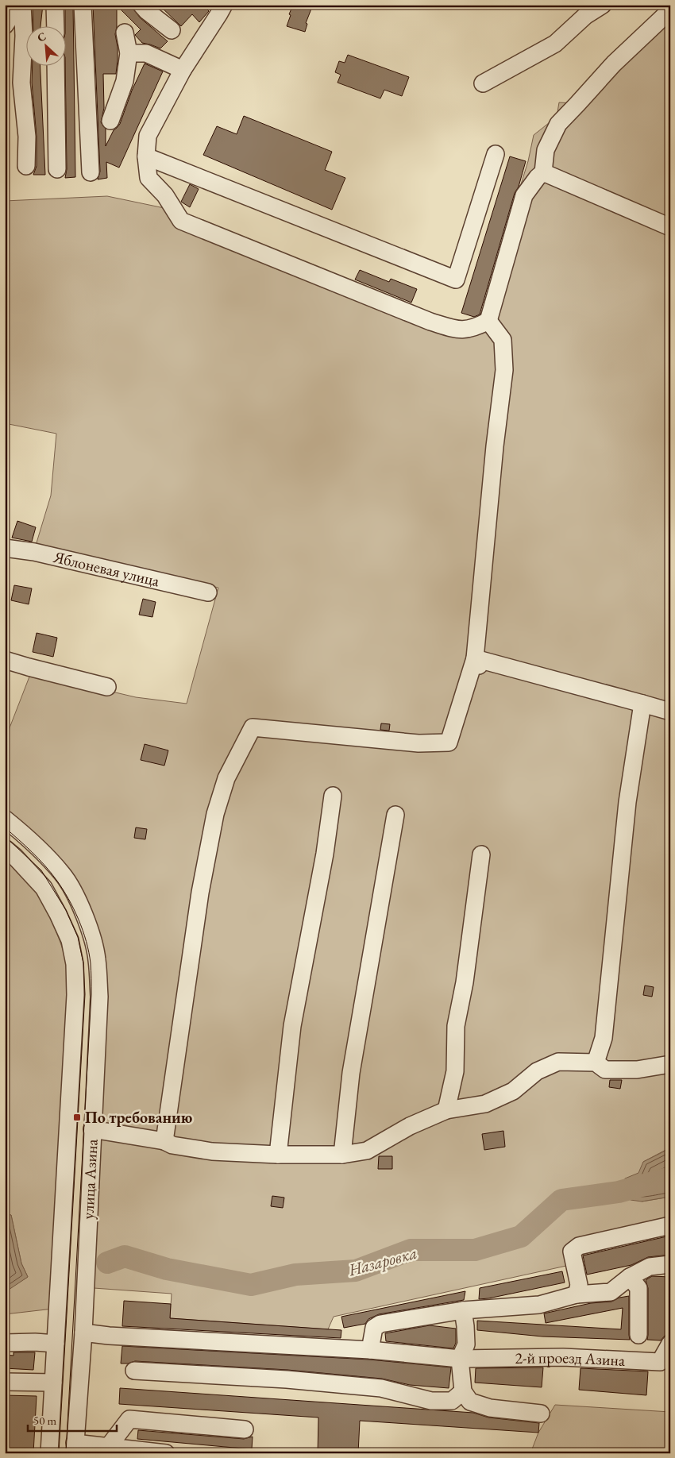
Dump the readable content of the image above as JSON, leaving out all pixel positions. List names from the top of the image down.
{
  "streets": {
    "street": ["Яблоневая улица", "улица Азина", "2-й проезд Азина"]
  },
  "water": ["Назаровка"],
  "places": {
    "transit": ["По требованию"]
  },
  "scale_bar": "50 m",
  "north": "top left"
}
